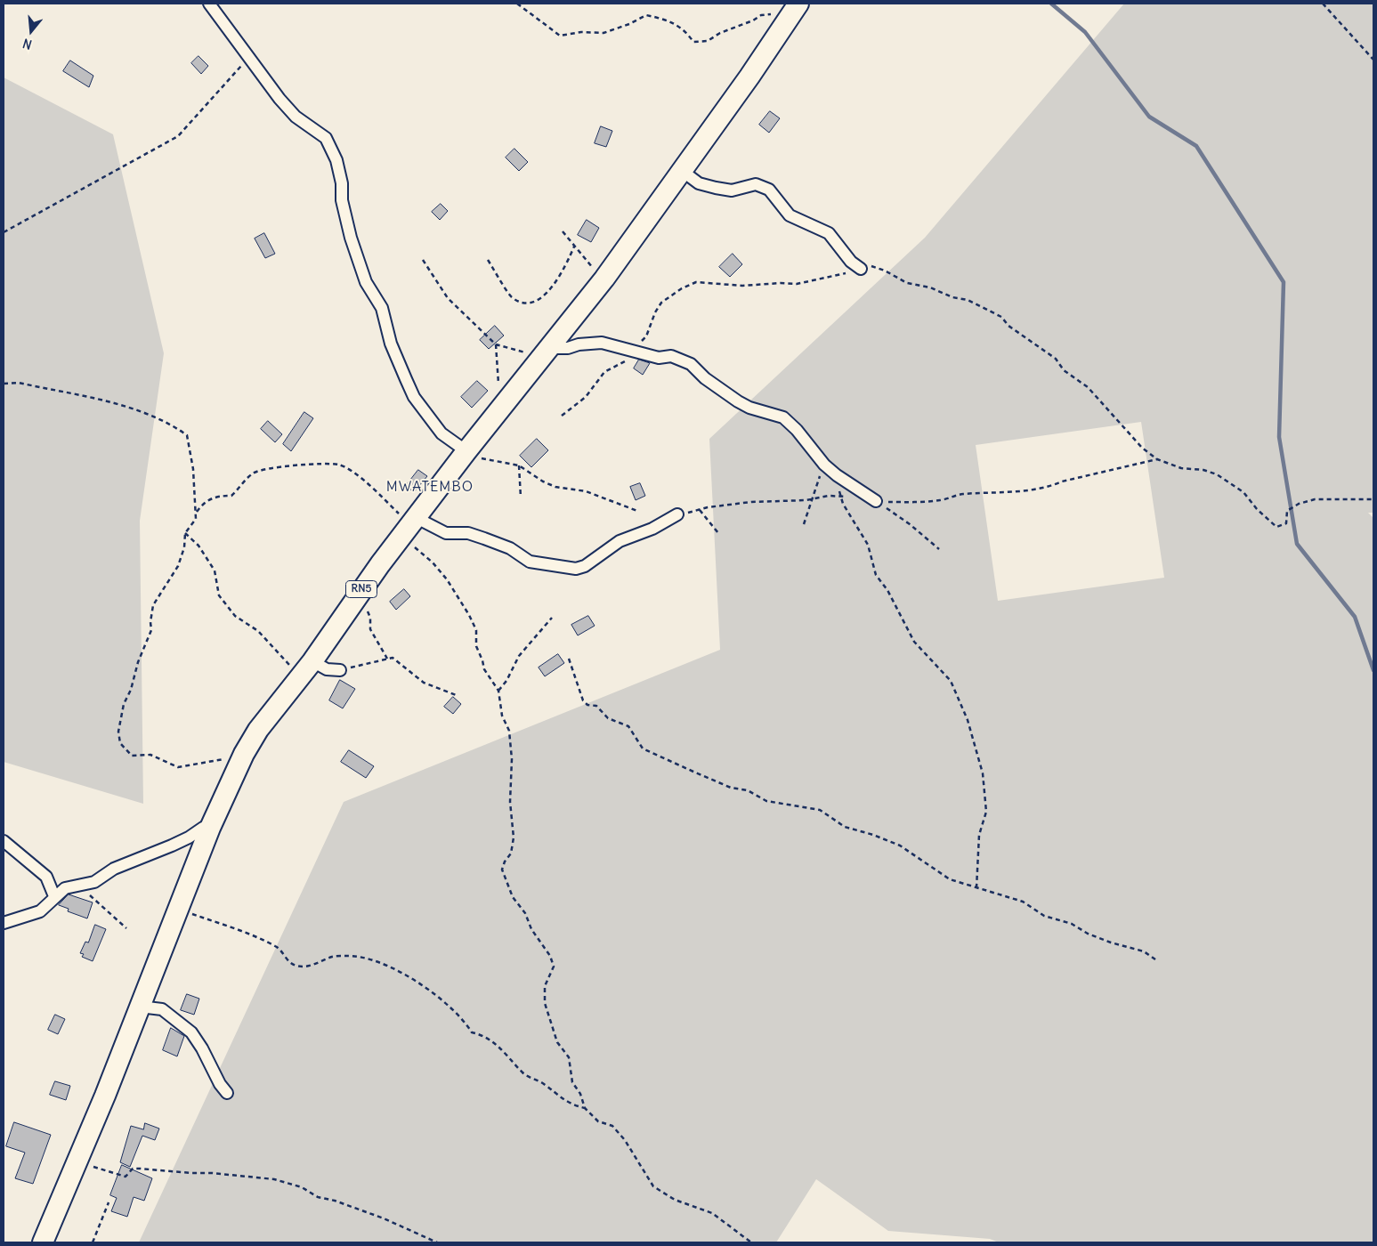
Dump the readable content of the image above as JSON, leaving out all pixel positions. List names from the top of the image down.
{
  "streets": {
    "highway": ["RN5"]
  },
  "districts": ["MWATEMBO"],
  "north": "bottom"
}
